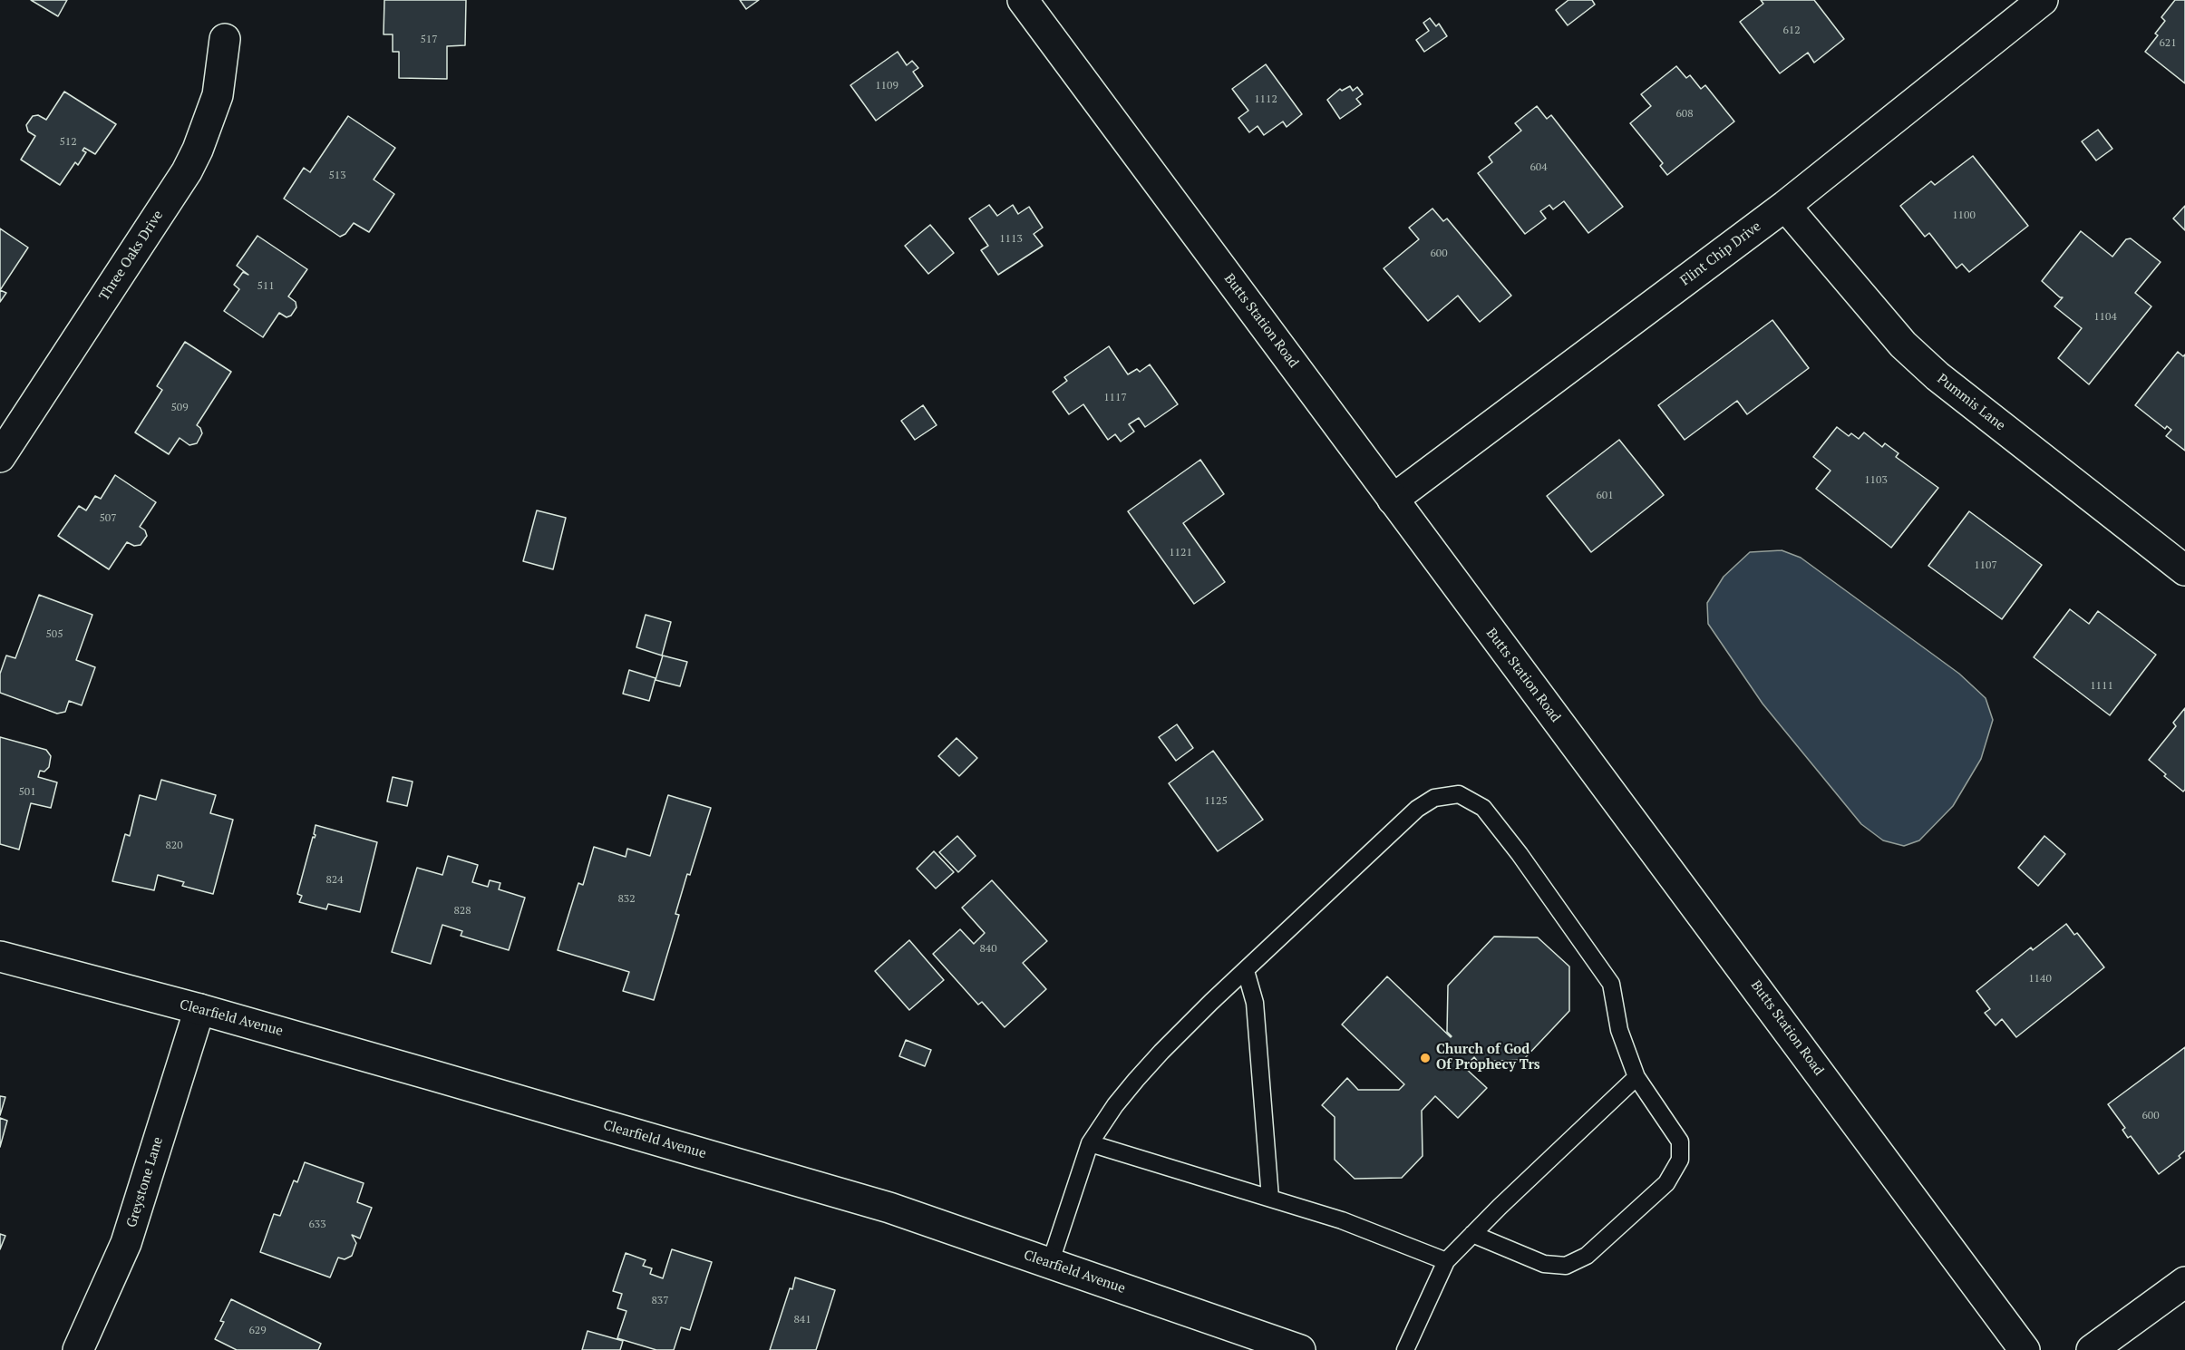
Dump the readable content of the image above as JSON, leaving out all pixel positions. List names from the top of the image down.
{
  "streets": {
    "street": [
      "Flint Chip Drive",
      "Three Oaks Drive",
      "Butts Station Road",
      "Pummis Lane",
      "Clearfield Avenue",
      "Greystone Lane"
    ]
  },
  "crossings": [
    ["Flint Chip Drive", "Butts Station Road"],
    ["Flint Chip Drive", "Pummis Lane"],
    ["Clearfield Avenue", "Greystone Lane"]
  ],
  "places": ["Church of God Of Prophecy Trs"],
  "house_numbers": [
    "612",
    "517",
    "621",
    "1109",
    "1112",
    "608",
    "512",
    "604",
    "513",
    "1100",
    "1113",
    "600",
    "511",
    "1104",
    "1117",
    "509",
    "1103",
    "601",
    "507",
    "1121",
    "1107",
    "505",
    "1111",
    "501",
    "1125",
    "820",
    "824",
    "832",
    "828",
    "840",
    "1140",
    "600",
    "633",
    "837",
    "841",
    "629"
  ]
}
